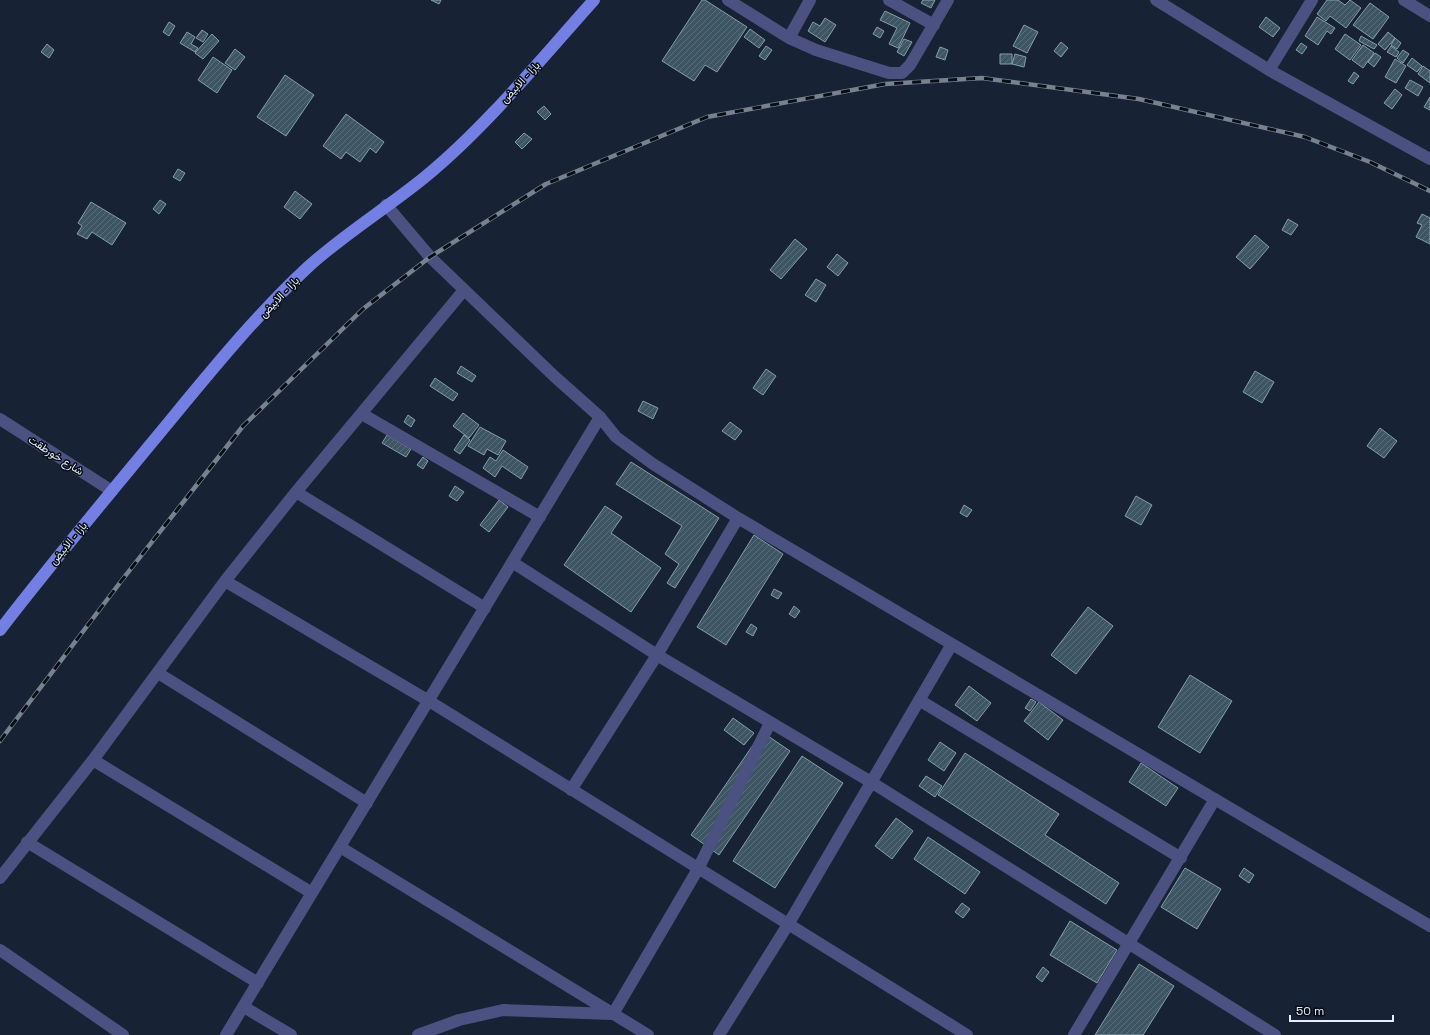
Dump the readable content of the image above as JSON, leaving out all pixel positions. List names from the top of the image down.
{
  "streets": {
    "main road": ["بارا - الابيض"],
    "street": ["شارع خورطقت"]
  },
  "crossings": [
    ["بارا - الابيض", "شارع خورطقت"]
  ],
  "scale_bar": "50 m"
}
